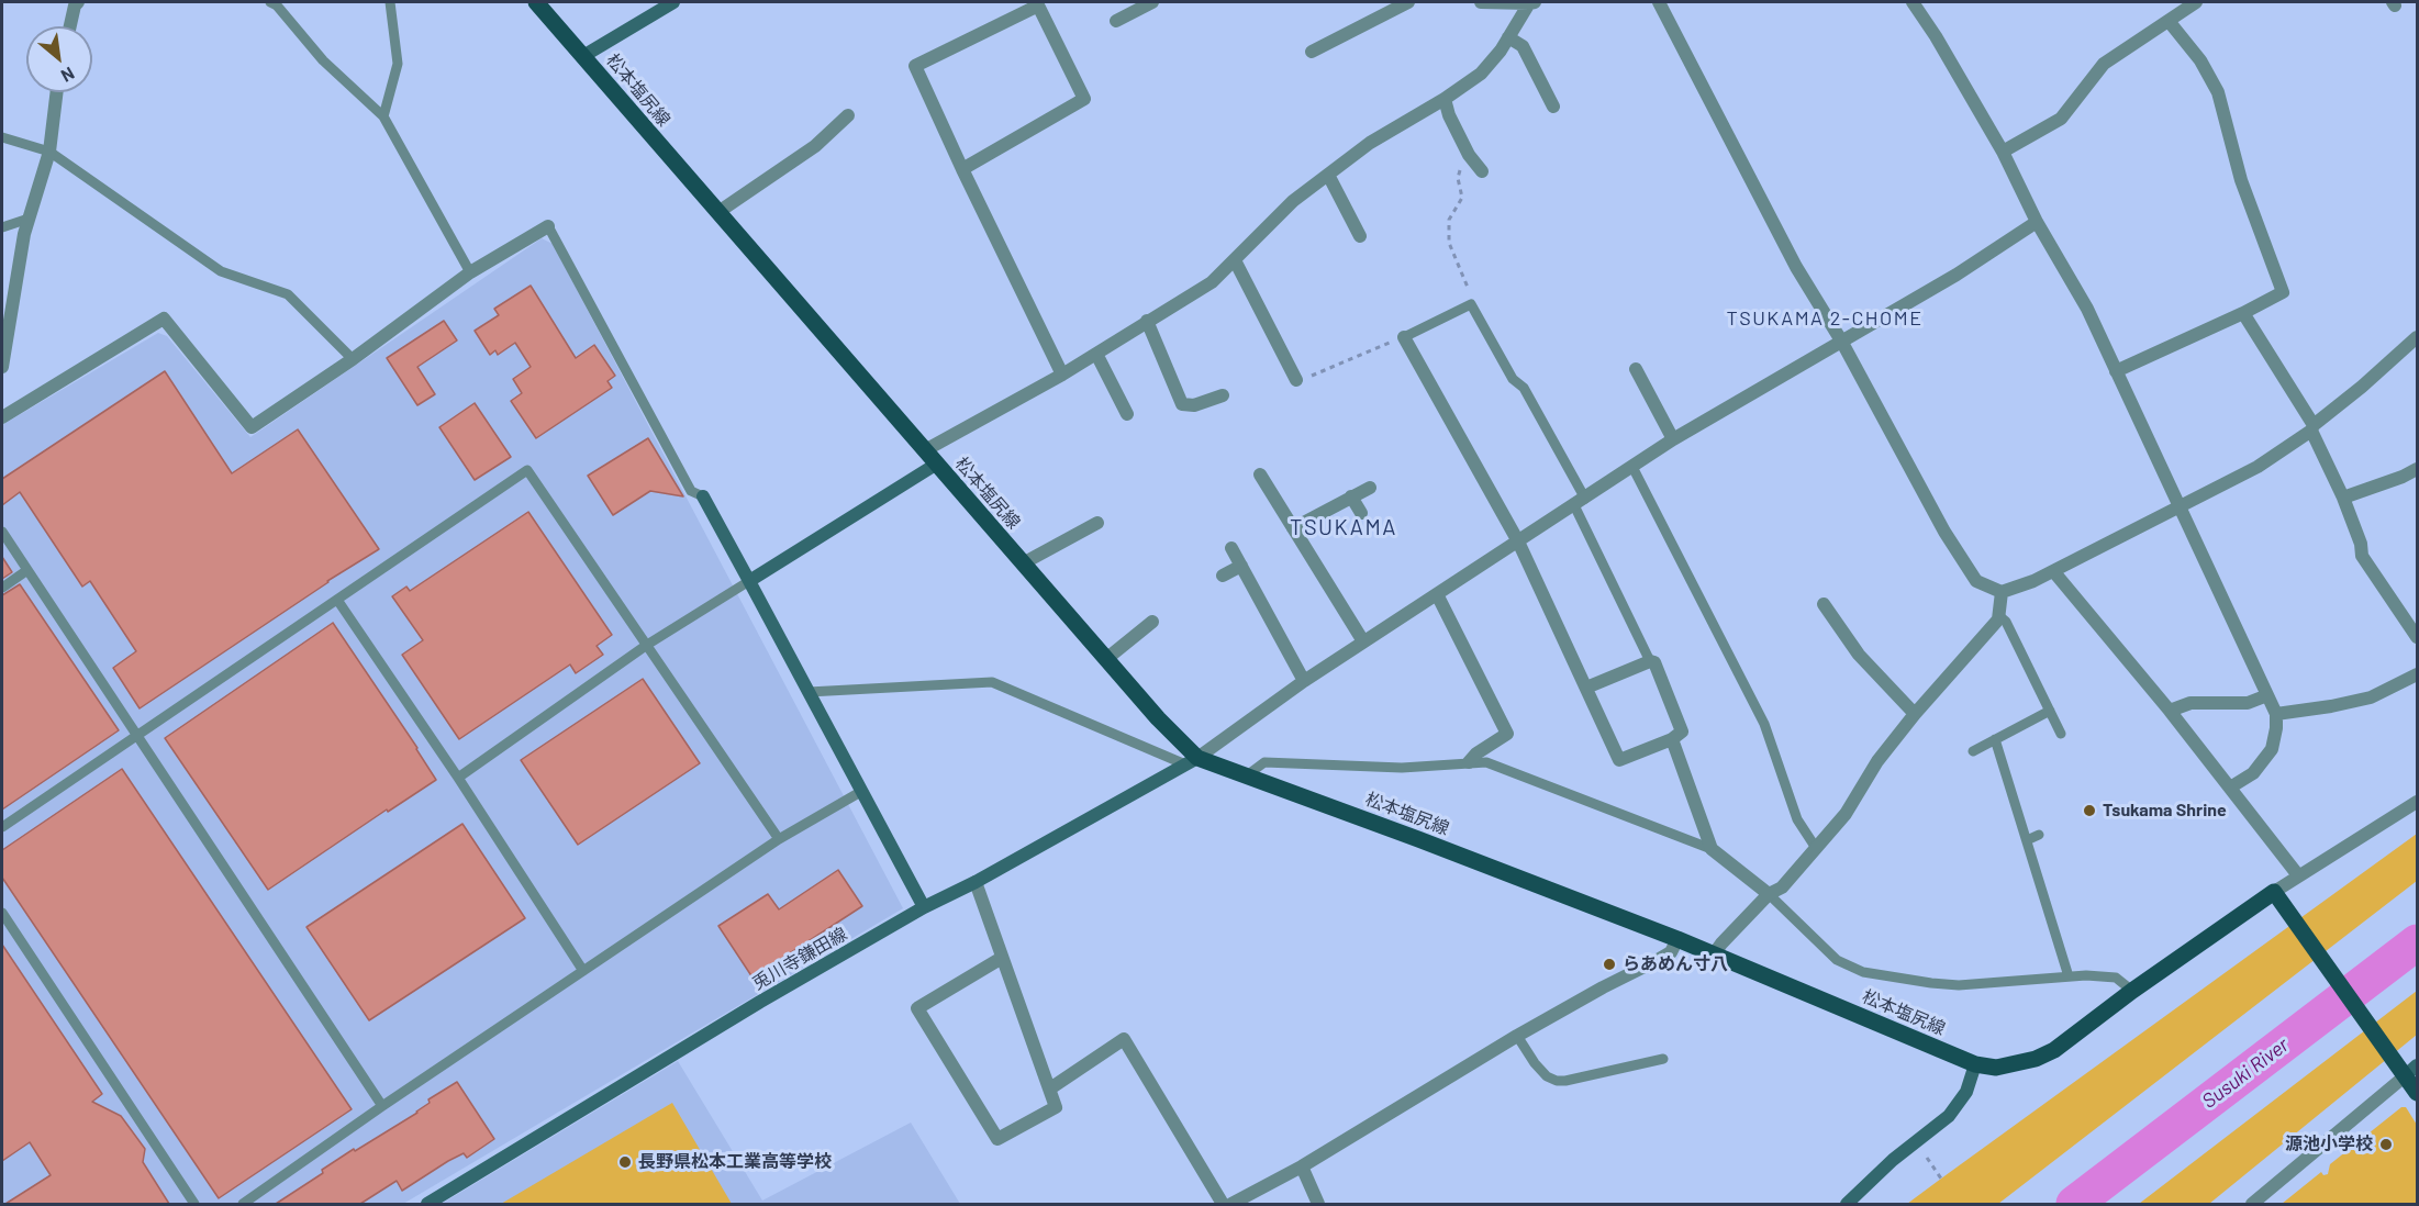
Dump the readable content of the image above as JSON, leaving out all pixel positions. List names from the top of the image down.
{
  "streets": {
    "main road": ["松本塩尻線", "兎川寺鎌田線"]
  },
  "crossings": [
    ["松本塩尻線", "兎川寺鎌田線"]
  ],
  "districts": ["TSUKAMA 2-CHOME", "TSUKAMA"],
  "water": ["Susuki River"],
  "places": [
    "Tsukama Shrine",
    "らあめん寸八",
    "源池小学校",
    "長野県松本工業高等学校"
  ],
  "north": "bottom right"
}
